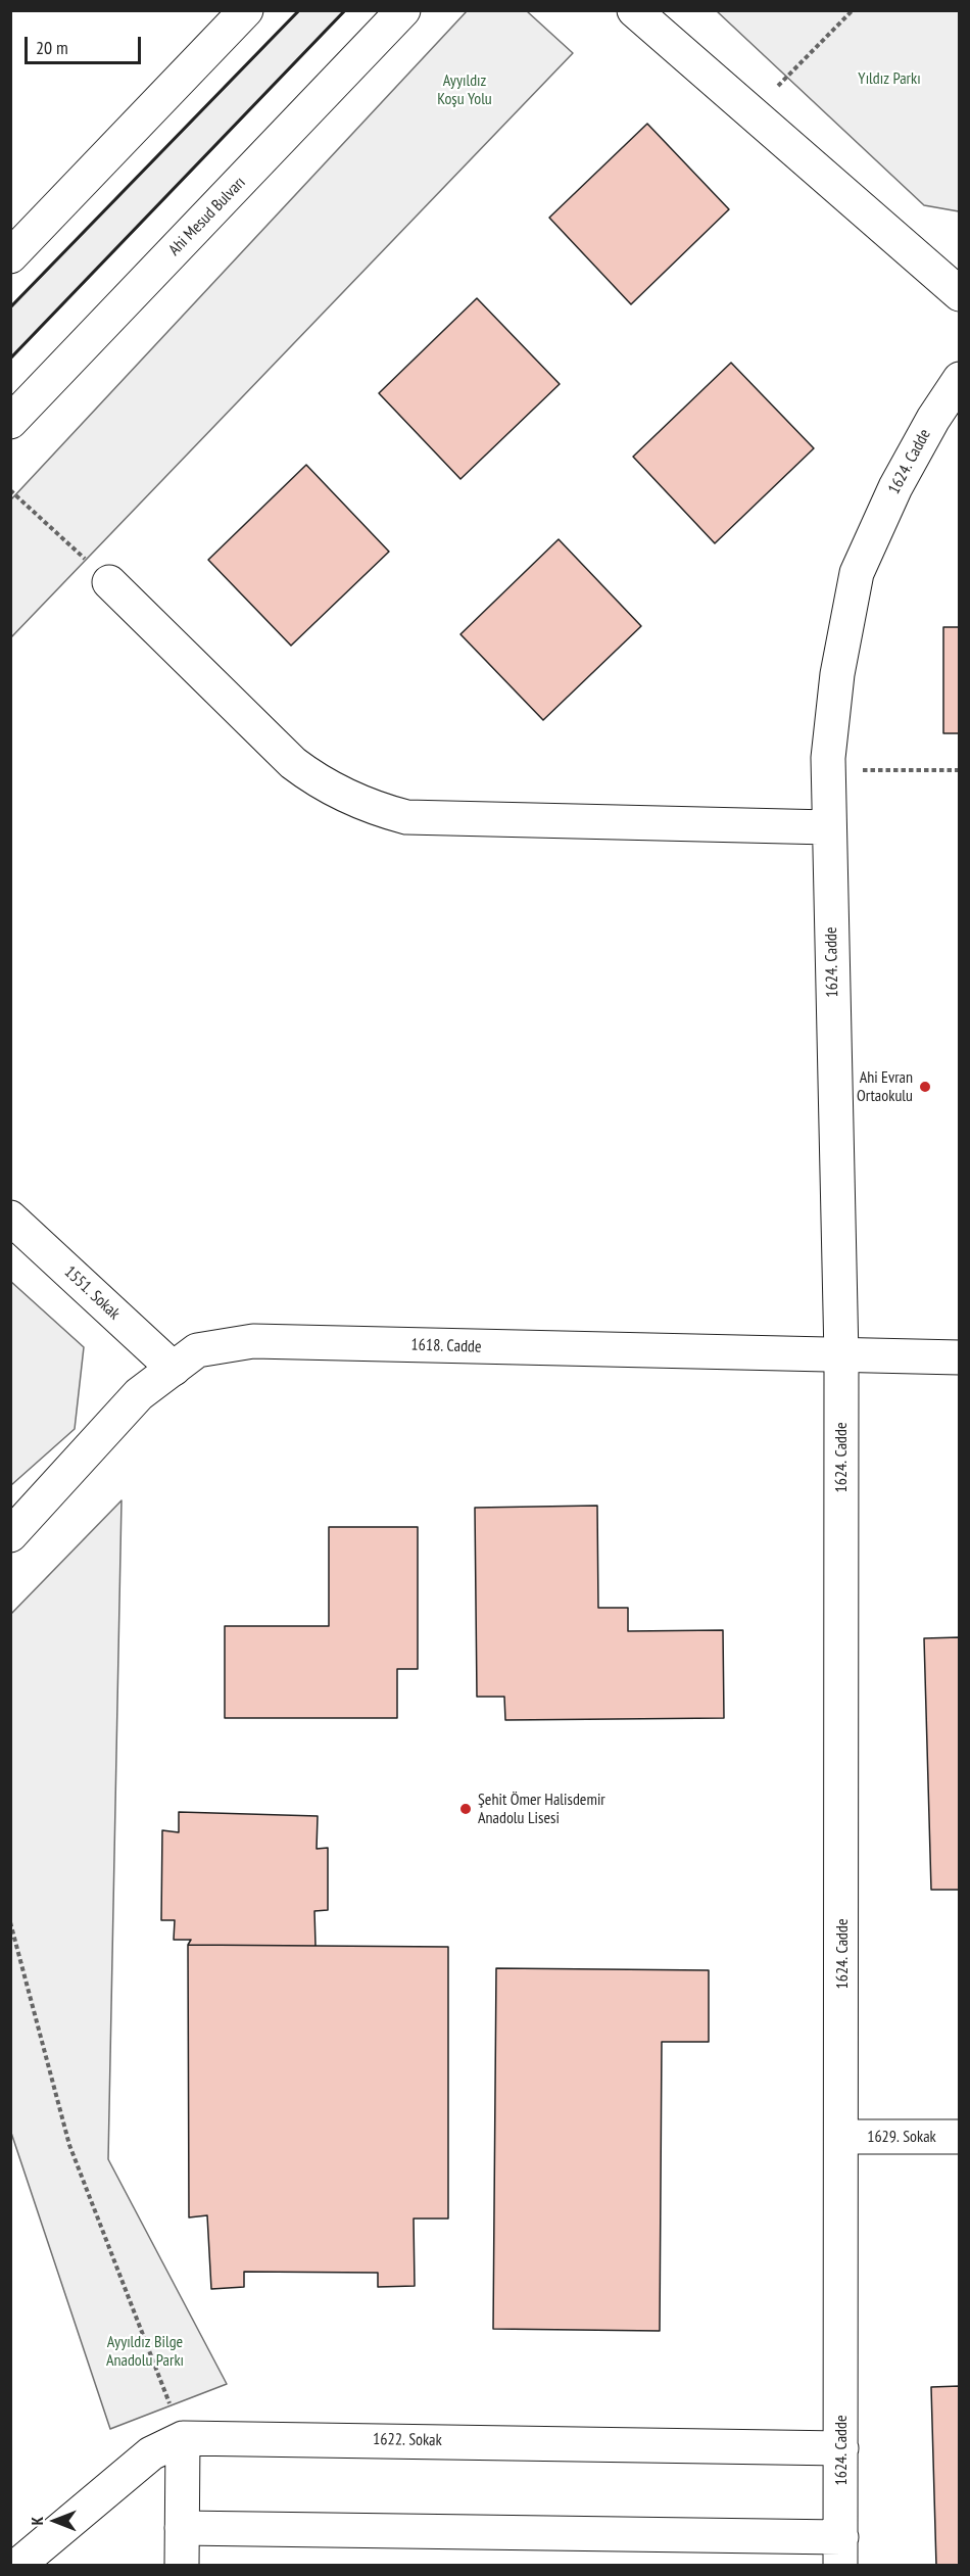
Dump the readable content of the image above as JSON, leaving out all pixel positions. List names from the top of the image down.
{
  "streets": {
    "street": [
      "Ahi Mesud Bulvarı",
      "1624. Cadde",
      "1551. Sokak",
      "1618. Cadde",
      "1629. Sokak",
      "1622. Sokak"
    ]
  },
  "crossings": [
    ["1624. Cadde", "1618. Cadde"],
    ["1624. Cadde", "1629. Sokak"],
    ["1624. Cadde", "1622. Sokak"],
    ["1551. Sokak", "1618. Cadde"]
  ],
  "parks": ["Yıldız Parkı", "Ayyıldız Koşu Yolu", "Ayyıldız Bilge Anadolu Parkı"],
  "places": ["Ahi Evran Ortaokulu", "Şehit Ömer Halisdemir Anadolu Lisesi"],
  "scale_bar": "20 m",
  "north": "left"
}
